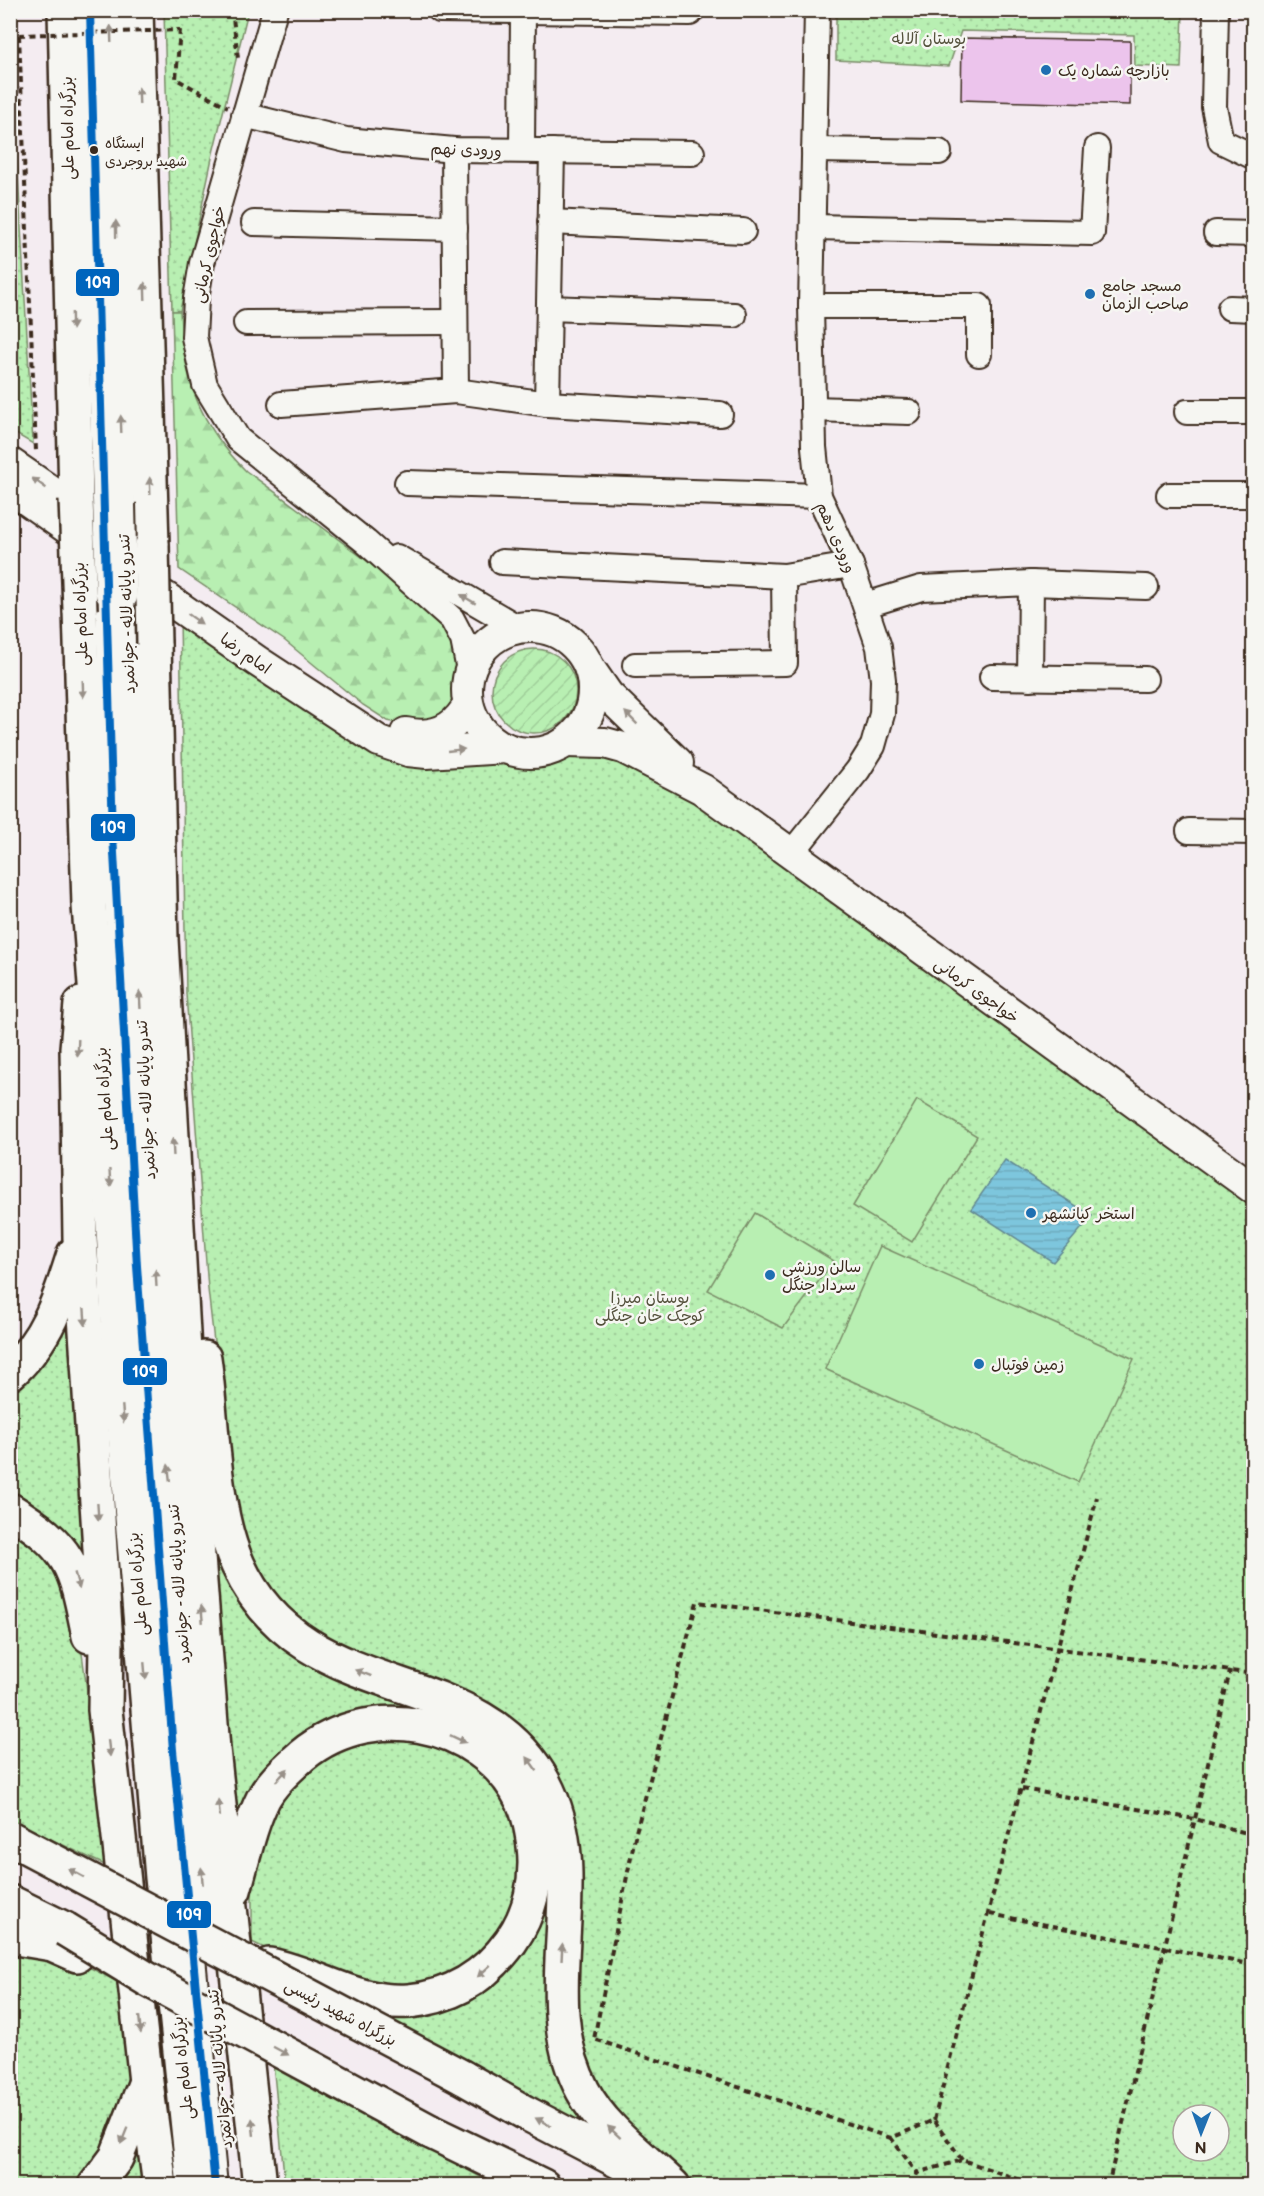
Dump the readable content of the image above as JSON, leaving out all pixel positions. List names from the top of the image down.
{
  "streets": {
    "highway": ["بزرگراه امام علی", "بزرگراه شهید رئیسی"],
    "main road": ["خواجوی کرمانی", "امام رضا"],
    "street": ["ورودی نهم", "ورودی دهم", "تندرو پایانه لاله - جوانمرد"]
  },
  "crossings": [
    ["بزرگراه امام علی", "تندرو پایانه لاله - جوانمرد"],
    ["ورودی نهم", "خواجوی کرمانی"],
    ["خواجوی کرمانی", "ورودی دهم"]
  ],
  "parks": ["بوستان آلاله", "بوستان میرزا کوچک خان جنگلی"],
  "places": [
    "بازارچه شماره یک",
    "ایستگاه شهید بروجردی",
    "مسجد جامع صاحب الزمان",
    "استخر کیانشهر",
    "سالن ورزشی سردار جنگل",
    "زمین فوتبال"
  ],
  "lines": ["transit line 109"],
  "north": "bottom"
}
